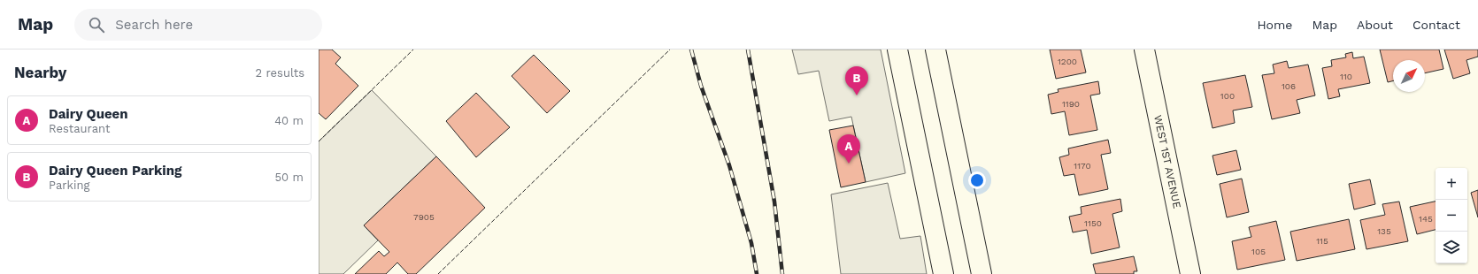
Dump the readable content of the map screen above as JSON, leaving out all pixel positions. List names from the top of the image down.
{
  "streets": {
    "main road": ["WEST 1ST AVENUE"]
  },
  "house_numbers": [
    "1200",
    "110",
    "106",
    "100",
    "1190",
    "1170",
    "7905",
    "145",
    "1150",
    "135",
    "115",
    "105"
  ],
  "north": "top right",
  "page": {
    "header": "Map",
    "search": "Search here",
    "nav": [
      "Home",
      "Map",
      "About",
      "Contact"
    ],
    "heading": ["Nearby", "2 results"],
    "pins": ["B", "A"],
    "list": [
      {
        "mark": "A",
        "name": "Dairy Queen",
        "note": "Restaurant",
        "value": "40 m"
      },
      {
        "mark": "B",
        "name": "Dairy Queen Parking",
        "note": "Parking",
        "value": "50 m"
      }
    ],
    "map_buttons": ["+", "−"]
  }
}
